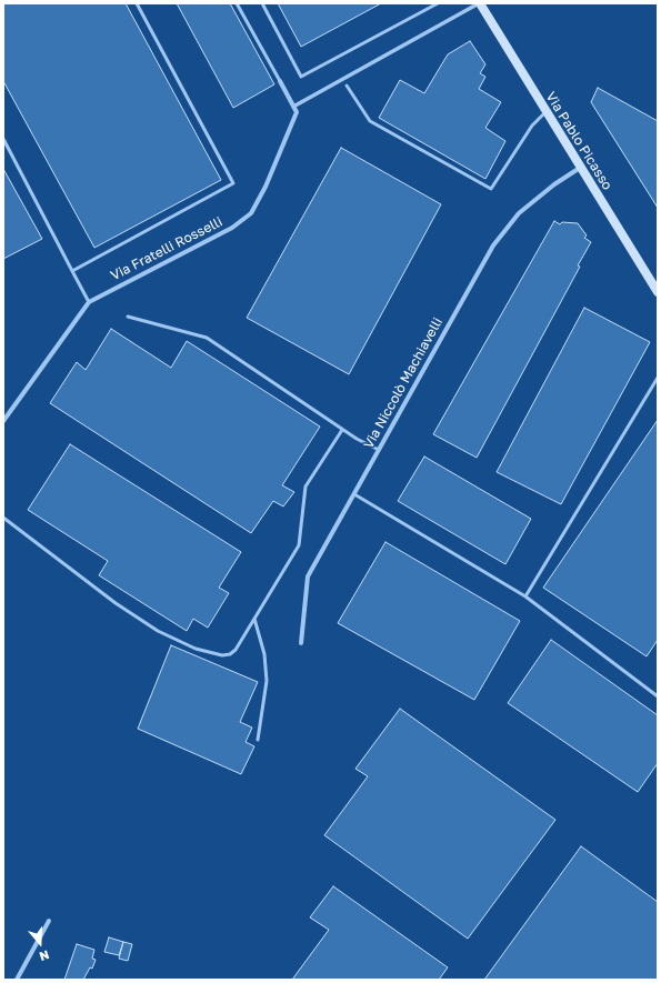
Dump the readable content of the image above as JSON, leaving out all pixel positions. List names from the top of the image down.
{
  "streets": {
    "main road": ["Via Pablo Picasso"],
    "street": ["Via Fratelli Rosselli", "Via Niccolò Machiavelli"]
  },
  "crossings": [
    ["Via Pablo Picasso", "Via Niccolò Machiavelli"]
  ],
  "north": "bottom"
}
